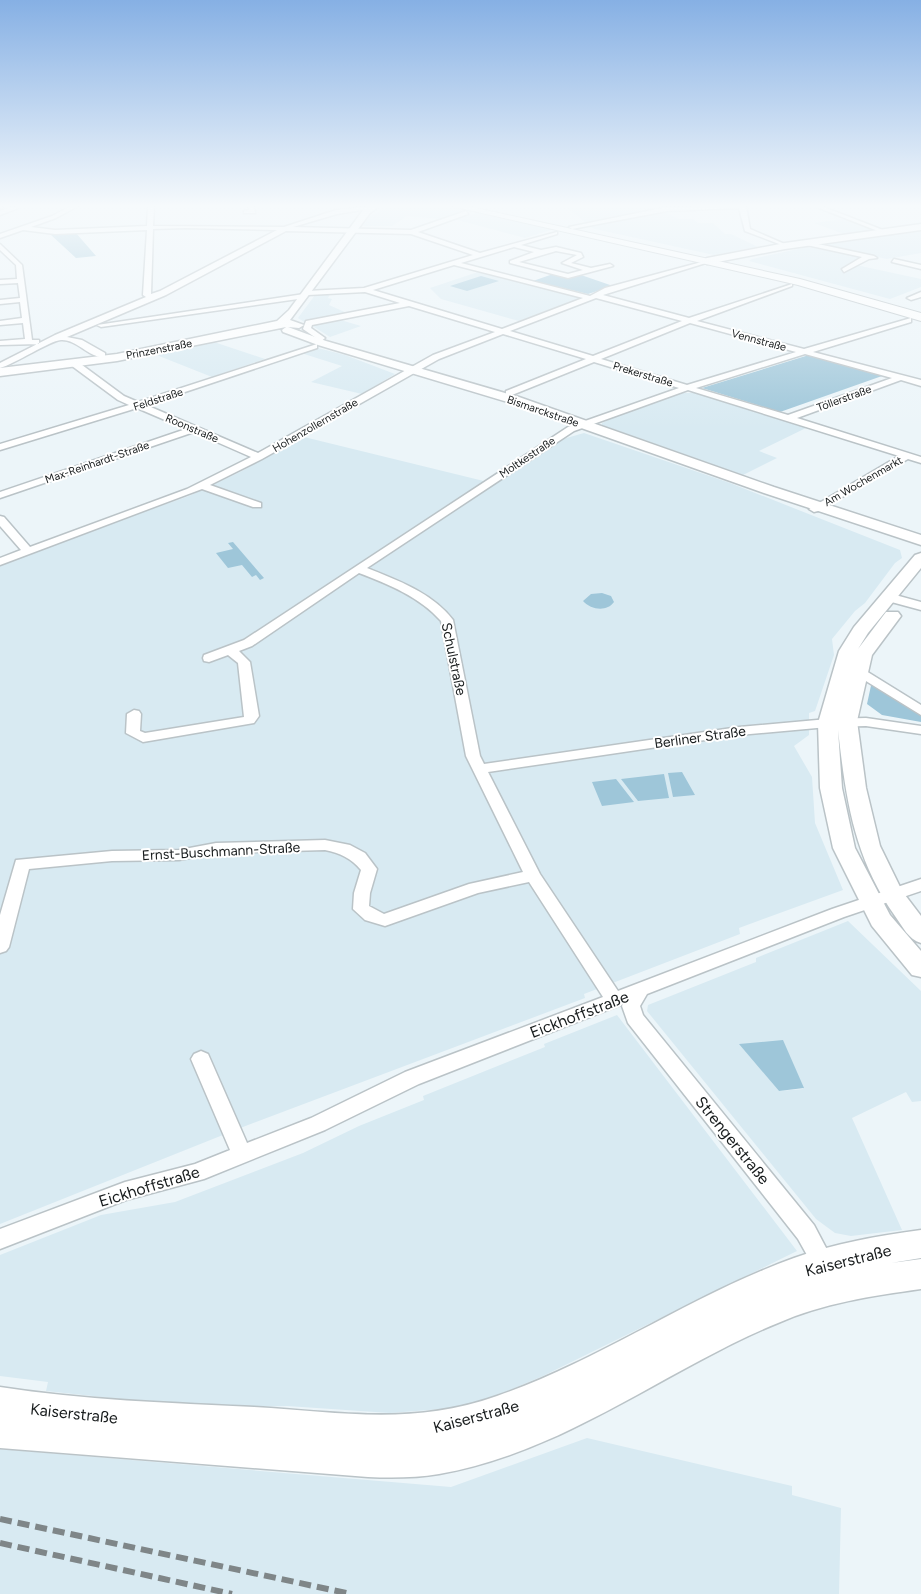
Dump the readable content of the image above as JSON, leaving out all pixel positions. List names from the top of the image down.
{
  "streets": {
    "main road": ["Prinzenstraße", "Bismarckstraße", "Kaiserstraße"],
    "street": [
      "Vennstraße",
      "Prekerstraße",
      "Töllerstraße",
      "Feldstraße",
      "Hohenzollernstraße",
      "Roonstraße",
      "Moltkestraße",
      "Max-Reinhardt-Straße",
      "Am Wochenmarkt",
      "Schulstraße",
      "Berliner Straße",
      "Ernst-Buschmann-Straße",
      "Eickhoffstraße",
      "Strengerstraße"
    ]
  },
  "crossings": [
    ["Vennstraße", "Töllerstraße"],
    ["Vennstraße", "Hohenzollernstraße"],
    ["Vennstraße", "Moltkestraße"],
    ["Prinzenstraße", "Bismarckstraße"],
    ["Prinzenstraße", "Roonstraße"],
    ["Prekerstraße", "Töllerstraße"],
    ["Prekerstraße", "Hohenzollernstraße"],
    ["Prekerstraße", "Moltkestraße"],
    ["Prekerstraße", "Am Wochenmarkt"],
    ["Feldstraße", "Bismarckstraße"],
    ["Feldstraße", "Roonstraße"],
    ["Bismarckstraße", "Hohenzollernstraße"],
    ["Bismarckstraße", "Moltkestraße"],
    ["Bismarckstraße", "Am Wochenmarkt"],
    ["Hohenzollernstraße", "Roonstraße"],
    ["Roonstraße", "Max-Reinhardt-Straße"],
    ["Moltkestraße", "Schulstraße"],
    ["Schulstraße", "Berliner Straße"],
    ["Eickhoffstraße", "Strengerstraße"],
    ["Strengerstraße", "Kaiserstraße"]
  ]
}
